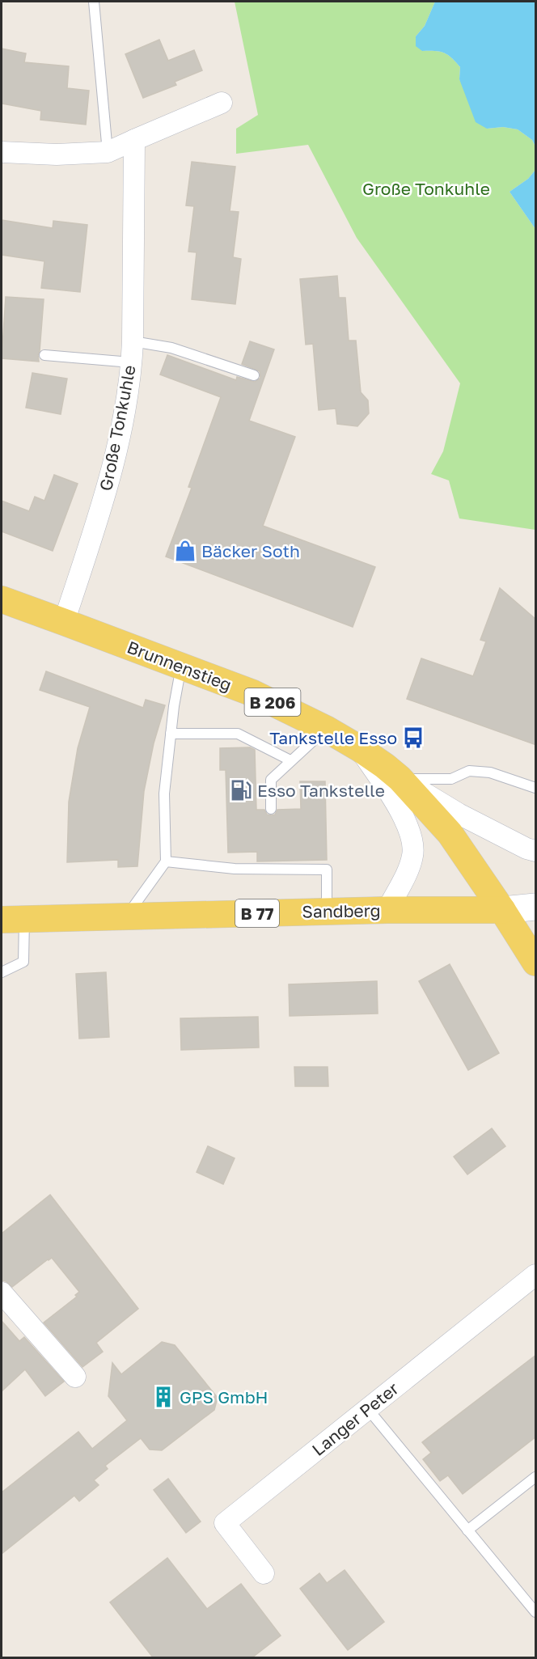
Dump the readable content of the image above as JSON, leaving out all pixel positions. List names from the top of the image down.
{
  "streets": {
    "main road": [
      "Brunnenstieg",
      "B 206",
      "Sandberg",
      "B 77"
    ],
    "street": ["Große Tonkuhle", "Langer Peter"]
  },
  "crossings": [
    ["Große Tonkuhle", "Brunnenstieg"],
    ["Brunnenstieg", "B 206"],
    ["Brunnenstieg", "Sandberg"],
    ["B 206", "Sandberg"]
  ],
  "parks": ["Große Tonkuhle"],
  "places": {
    "shop": ["Bäcker Soth"],
    "bus stop": ["Tankstelle Esso"],
    "fuel station": ["Esso Tankstelle"],
    "building": ["GPS GmbH"]
  }
}
